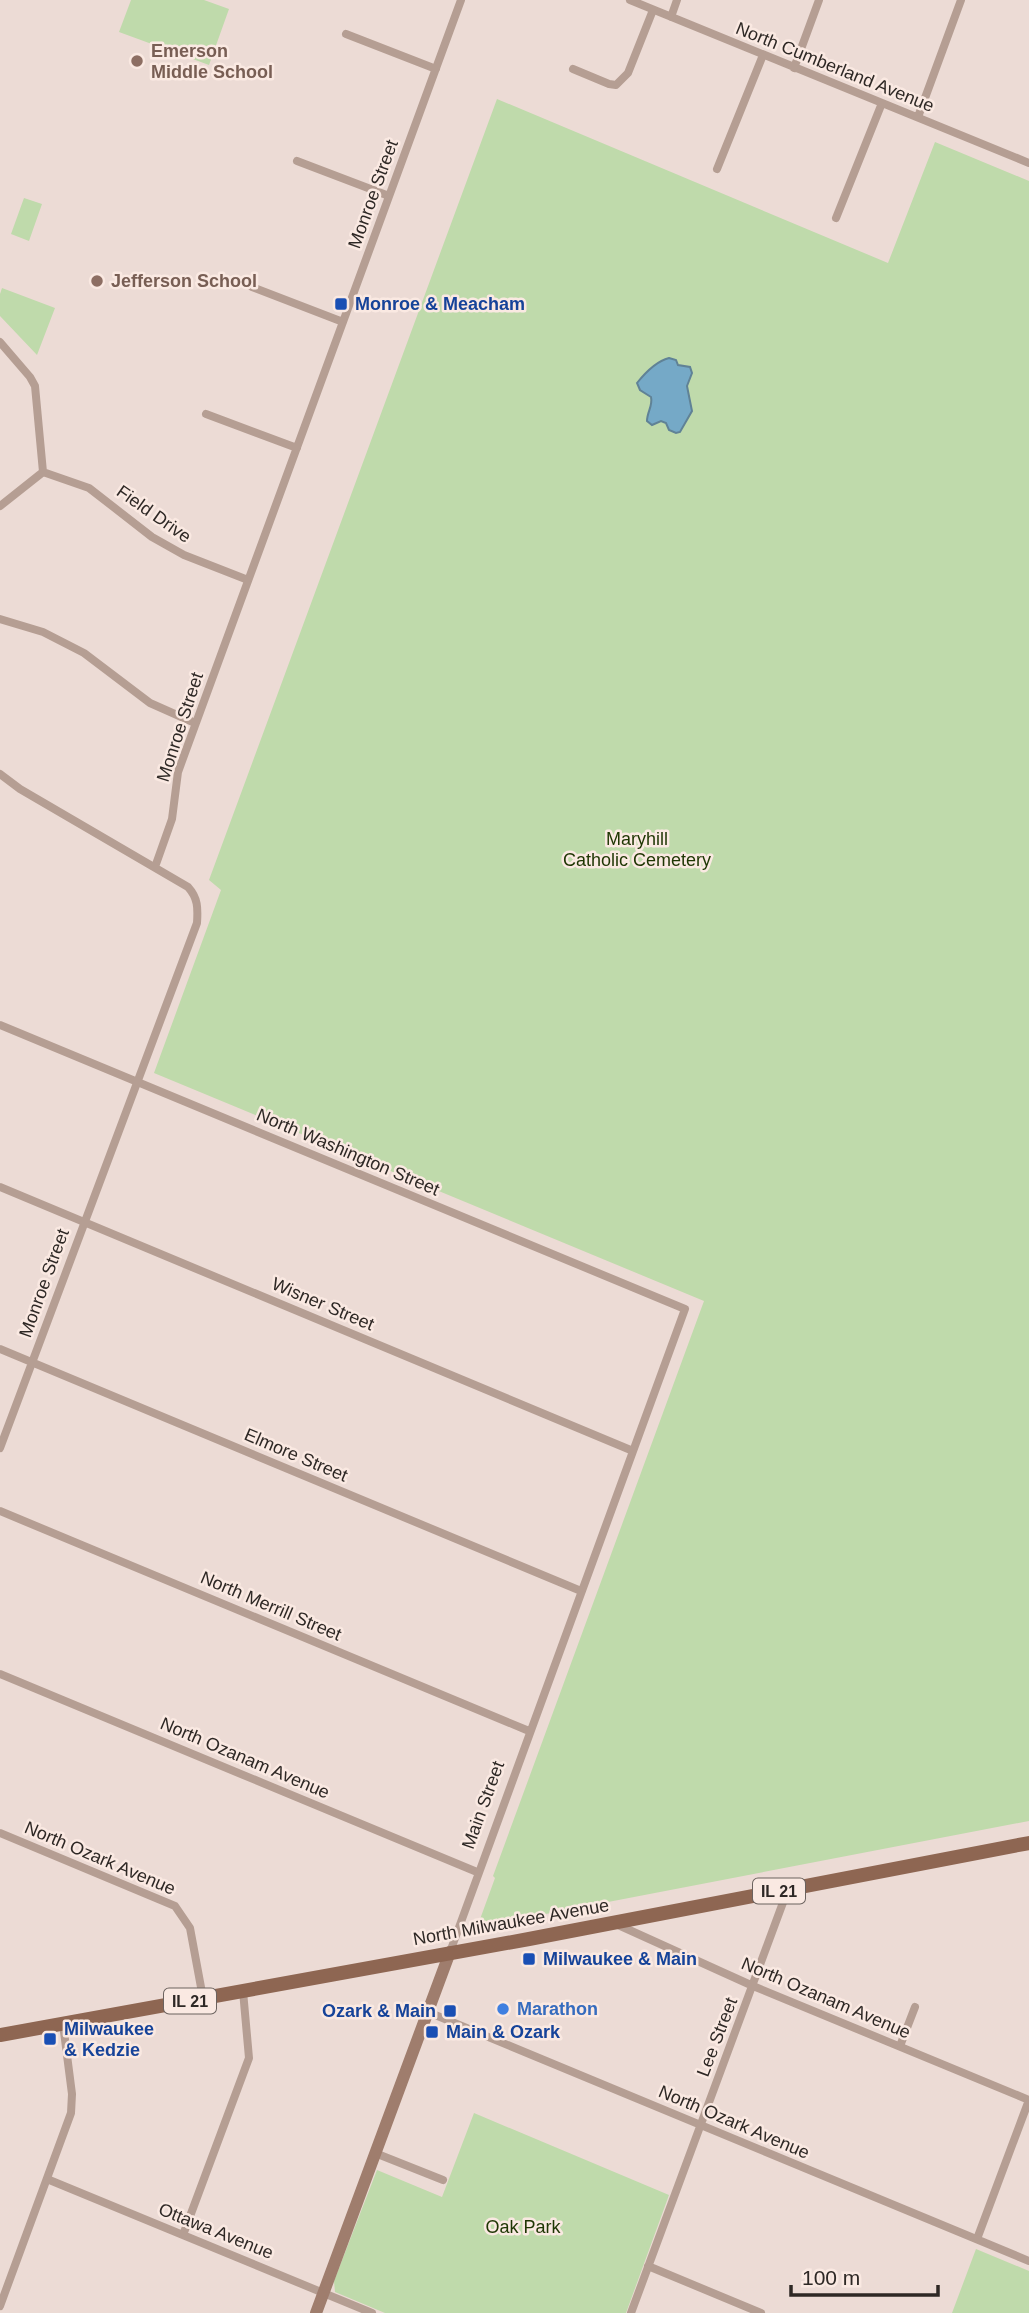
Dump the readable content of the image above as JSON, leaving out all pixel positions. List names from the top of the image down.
{
  "streets": {
    "main road": ["IL 21", "North Milwaukee Avenue"],
    "street": [
      "North Cumberland Avenue",
      "Monroe Street",
      "Field Drive",
      "North Washington Street",
      "Wisner Street",
      "Elmore Street",
      "North Merrill Street",
      "North Ozanam Avenue",
      "Main Street",
      "North Ozark Avenue",
      "Lee Street",
      "Ottawa Avenue"
    ]
  },
  "crossings": [
    ["Monroe Street", "Field Drive"],
    ["Monroe Street", "North Washington Street"],
    ["Monroe Street", "Wisner Street"],
    ["Monroe Street", "Elmore Street"],
    ["North Washington Street", "Main Street"],
    ["Wisner Street", "Main Street"],
    ["Elmore Street", "Main Street"],
    ["North Merrill Street", "Main Street"],
    ["North Ozanam Avenue", "Main Street"],
    ["North Ozanam Avenue", "North Milwaukee Avenue"],
    ["North Ozanam Avenue", "Lee Street"],
    ["Main Street", "North Ozark Avenue"],
    ["Main Street", "North Milwaukee Avenue"],
    ["Main Street", "Ottawa Avenue"],
    ["North Ozark Avenue", "North Milwaukee Avenue"],
    ["North Ozark Avenue", "Lee Street"],
    ["North Milwaukee Avenue", "Lee Street"]
  ],
  "parks": ["Maryhill Catholic Cemetery", "Oak Park"],
  "places": {
    "other": ["Emerson Middle School", "Jefferson School", "Marathon"],
    "transit": [
      "Monroe & Meacham",
      "Milwaukee & Main",
      "Ozark & Main",
      "Main & Ozark",
      "Milwaukee & Kedzie"
    ]
  },
  "scale_bar": "100 m"
}
